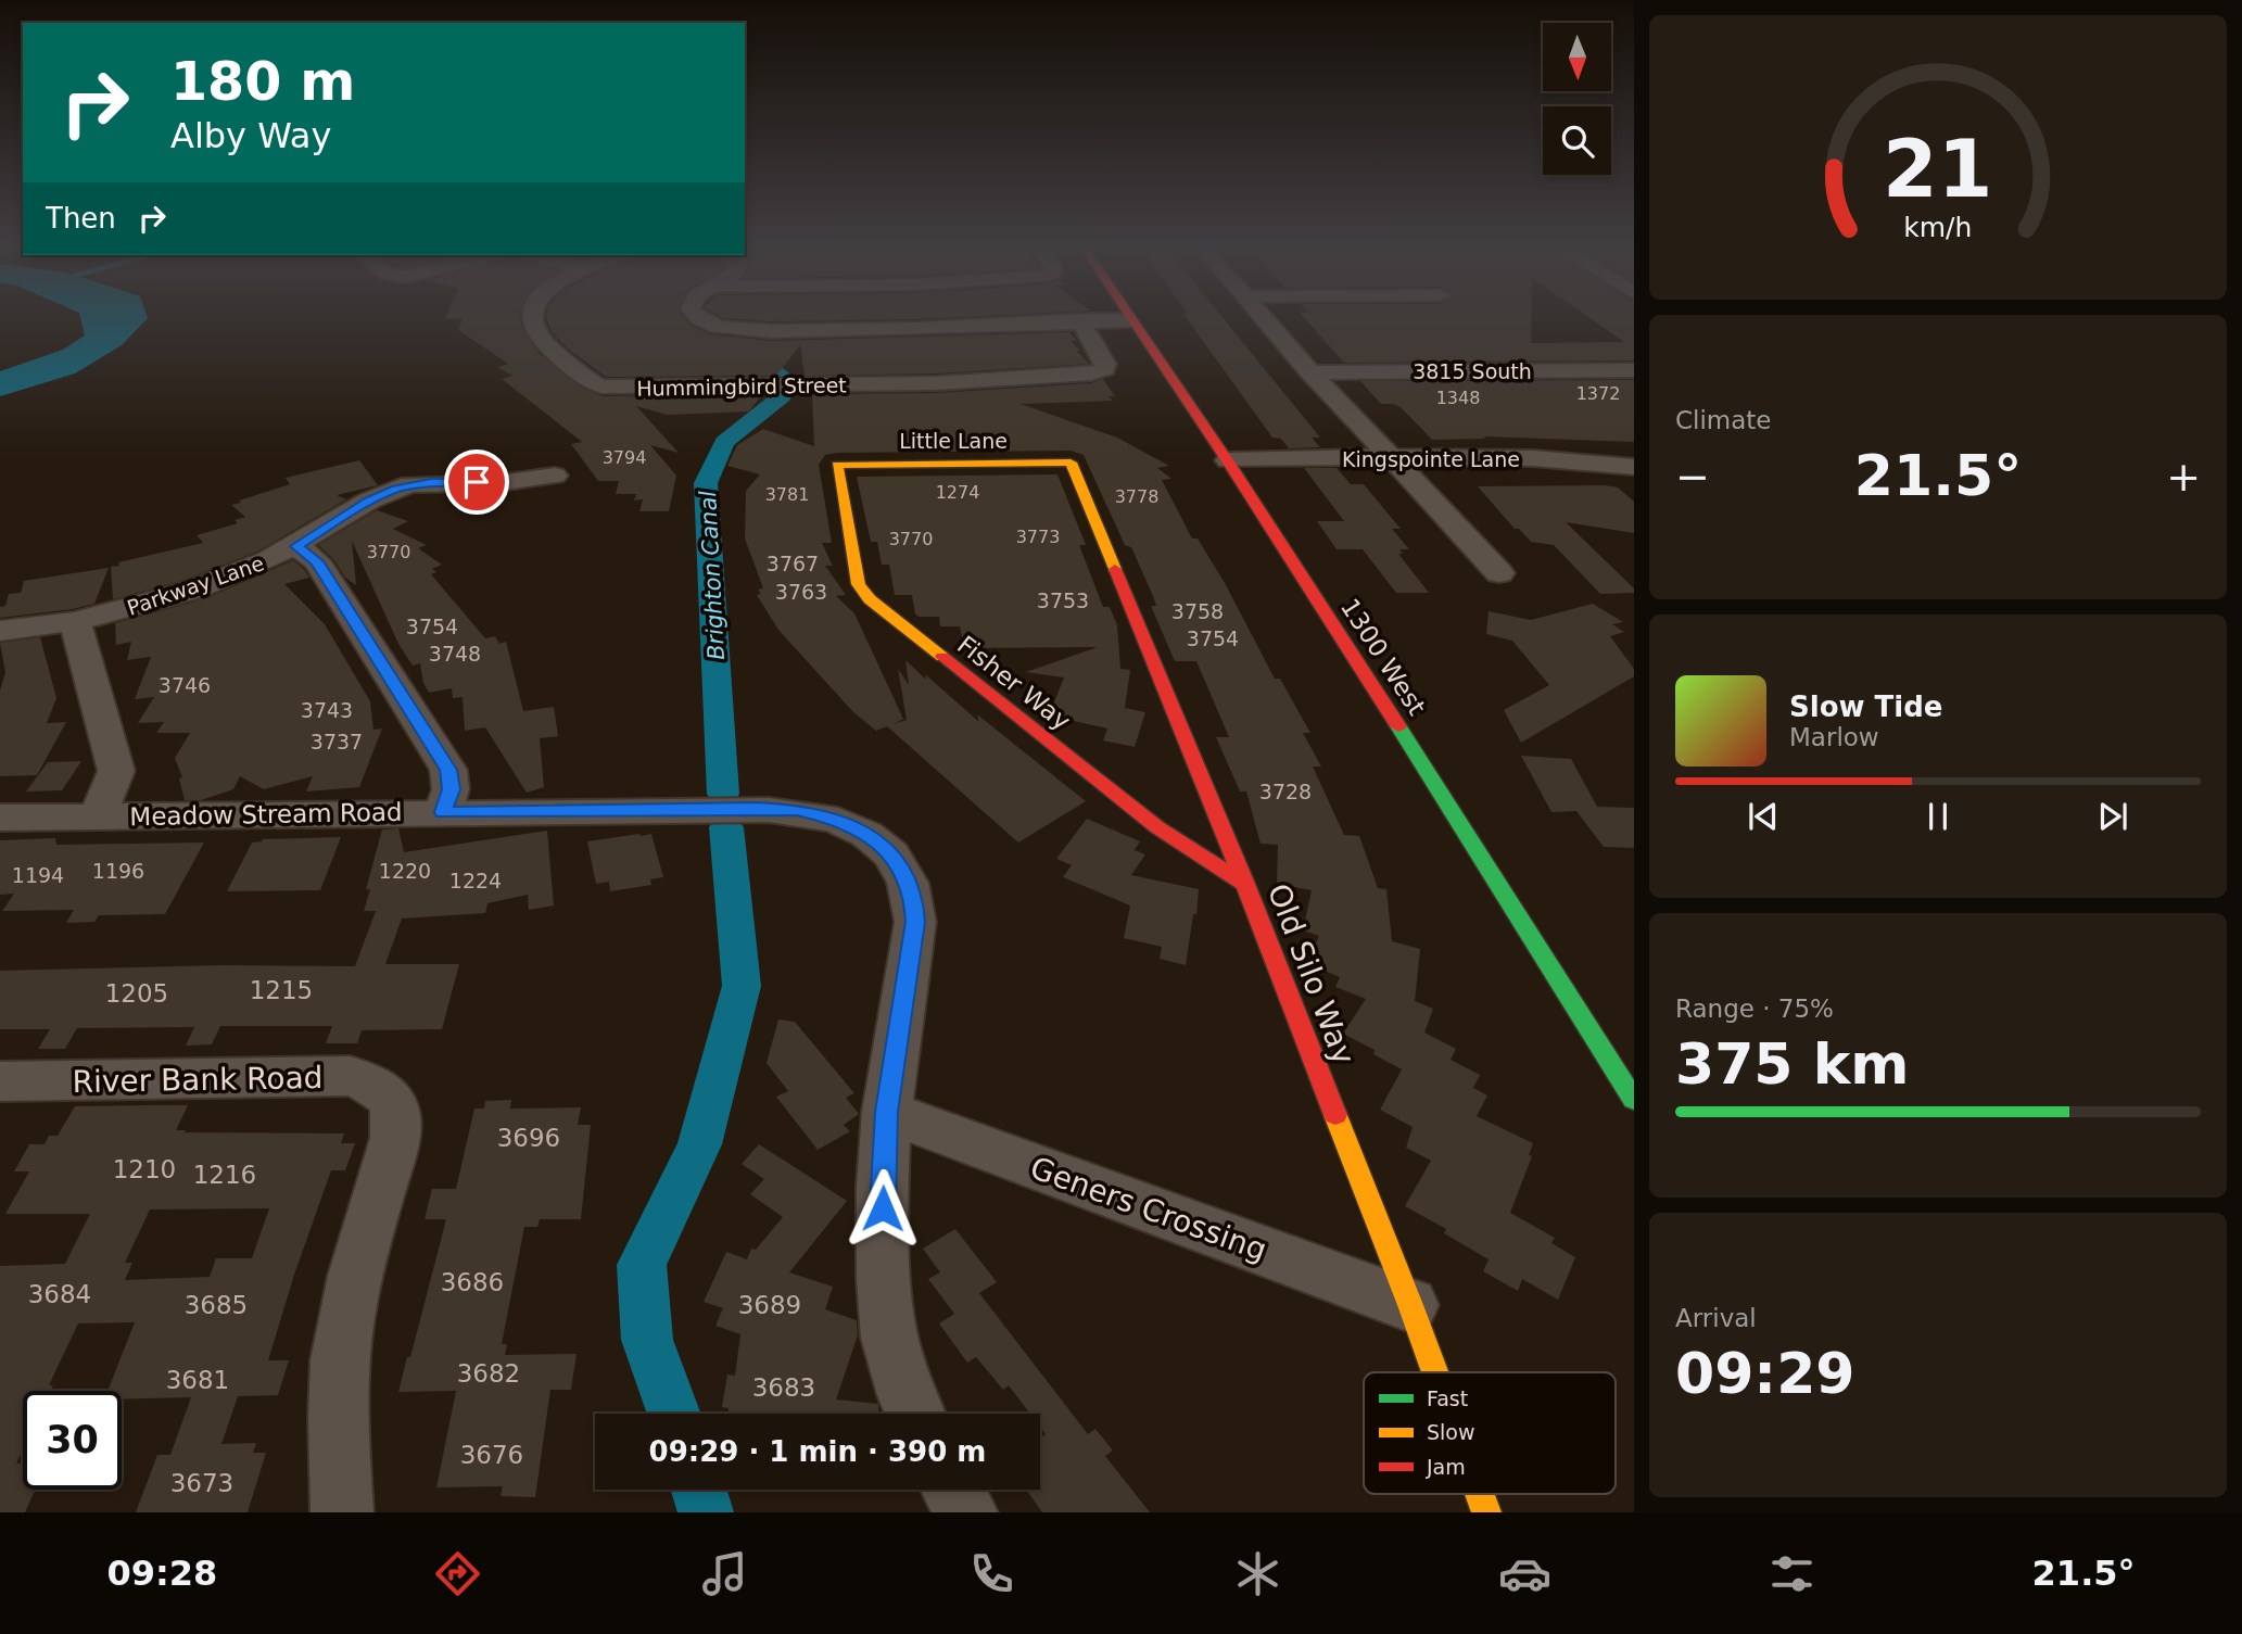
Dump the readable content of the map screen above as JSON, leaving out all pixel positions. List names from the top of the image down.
{
  "streets": {
    "street": [
      "3815 South",
      "Hummingbird Street",
      "Little Lane",
      "Kingspointe Lane",
      "Parkway Lane",
      "1300 West",
      "Fisher Way",
      "Meadow Stream Road",
      "Old Silo Way",
      "River Bank Road",
      "Geners Crossing"
    ]
  },
  "crossings": [
    ["Little Lane", "Fisher Way"],
    ["Little Lane", "Old Silo Way"],
    ["Kingspointe Lane", "1300 West"],
    ["Fisher Way", "Old Silo Way"],
    ["Meadow Stream Road", "Geners Crossing"],
    ["Old Silo Way", "Geners Crossing"]
  ],
  "water": ["Brighton Canal"],
  "house_numbers": [
    "1372",
    "1348",
    "3794",
    "1274",
    "3781",
    "3778",
    "3773",
    "3770",
    "3770",
    "3767",
    "3763",
    "3753",
    "3758",
    "3754",
    "3754",
    "3748",
    "3746",
    "3743",
    "3737",
    "3728",
    "1196",
    "1220",
    "1194",
    "1224",
    "1215",
    "1205",
    "3696",
    "1210",
    "1216",
    "3686",
    "3684",
    "3685",
    "3689",
    "3682",
    "3681",
    "3683",
    "3676",
    "3673"
  ],
  "legend": ["Fast", "Slow", "Jam"],
  "north": "bottom",
  "page": {
    "turn": ["180 m", "Alby Way"],
    "then": "Then",
    "tile": [
      "Climate",
      ["Range · 75%", "375 km"],
      ["Arrival", "09:29"]
    ],
    "heat": ["−", "21.5°", "+"],
    "song": ["Slow Tide", "Marlow"],
    "limit": "30",
    "trip": "09:29 · 1 min · 390 m",
    "tabs": ["09:28", "21.5°"],
    "gauge": ["21", "km/h"]
  }
}
